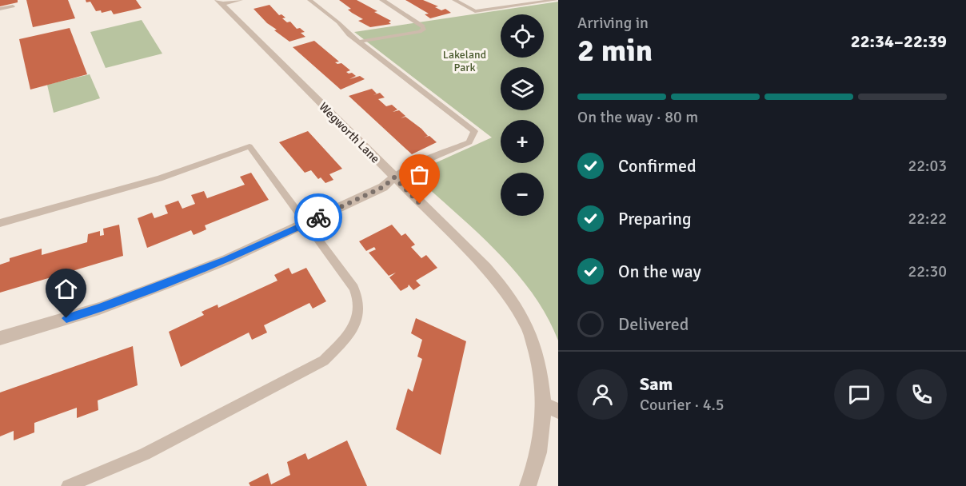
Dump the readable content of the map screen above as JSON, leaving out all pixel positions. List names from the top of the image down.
{
  "streets": {
    "street": ["Wegworth Lane"]
  },
  "parks": ["Lakeland Park"],
  "page": {
    "heading": ["2 min", "Arriving in", "22:34–22:39"],
    "panel": ["Sam", "Courier · 4.5"],
    "map_buttons": ["+", "−"],
    "bar": "On the way · 80 m",
    "list": [
      ["Confirmed", "22:03"],
      ["Preparing", "22:22"],
      ["On the way", "22:30"],
      "Delivered"
    ]
  }
}
